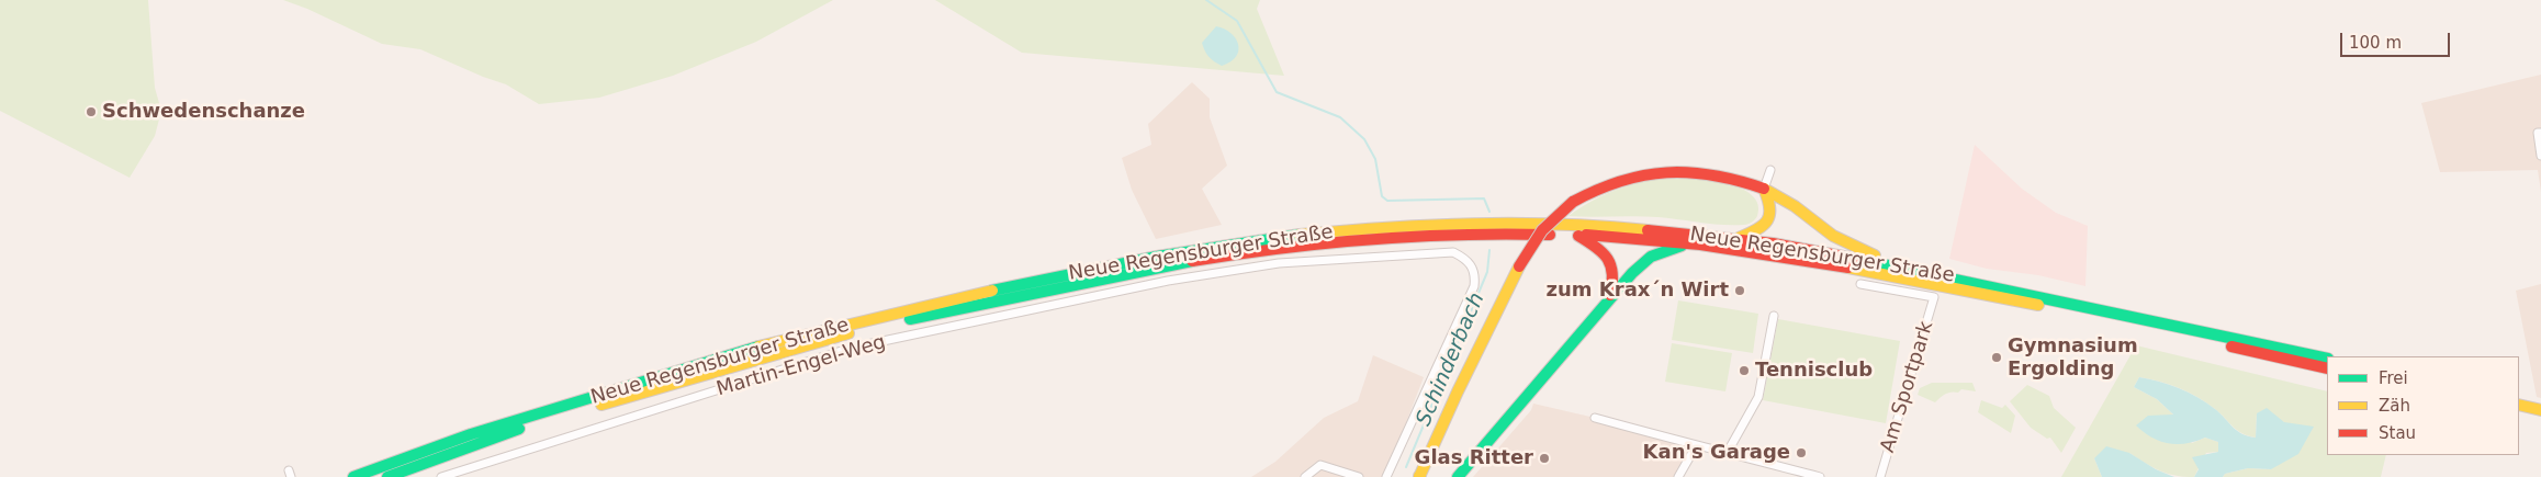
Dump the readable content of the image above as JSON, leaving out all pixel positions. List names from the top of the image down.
{
  "streets": {
    "main road": ["Neue Regensburger Straße"],
    "street": ["Martin-Engel-Weg", "Am Sportpark"]
  },
  "water": ["Schinderbach"],
  "places": [
    "Schwedenschanze",
    "zum Krax´n Wirt",
    "Gymnasium Ergolding",
    "Tennisclub",
    "Kan's Garage",
    "Glas Ritter"
  ],
  "legend": ["Frei", "Zäh", "Stau"],
  "scale_bar": "100 m"
}
